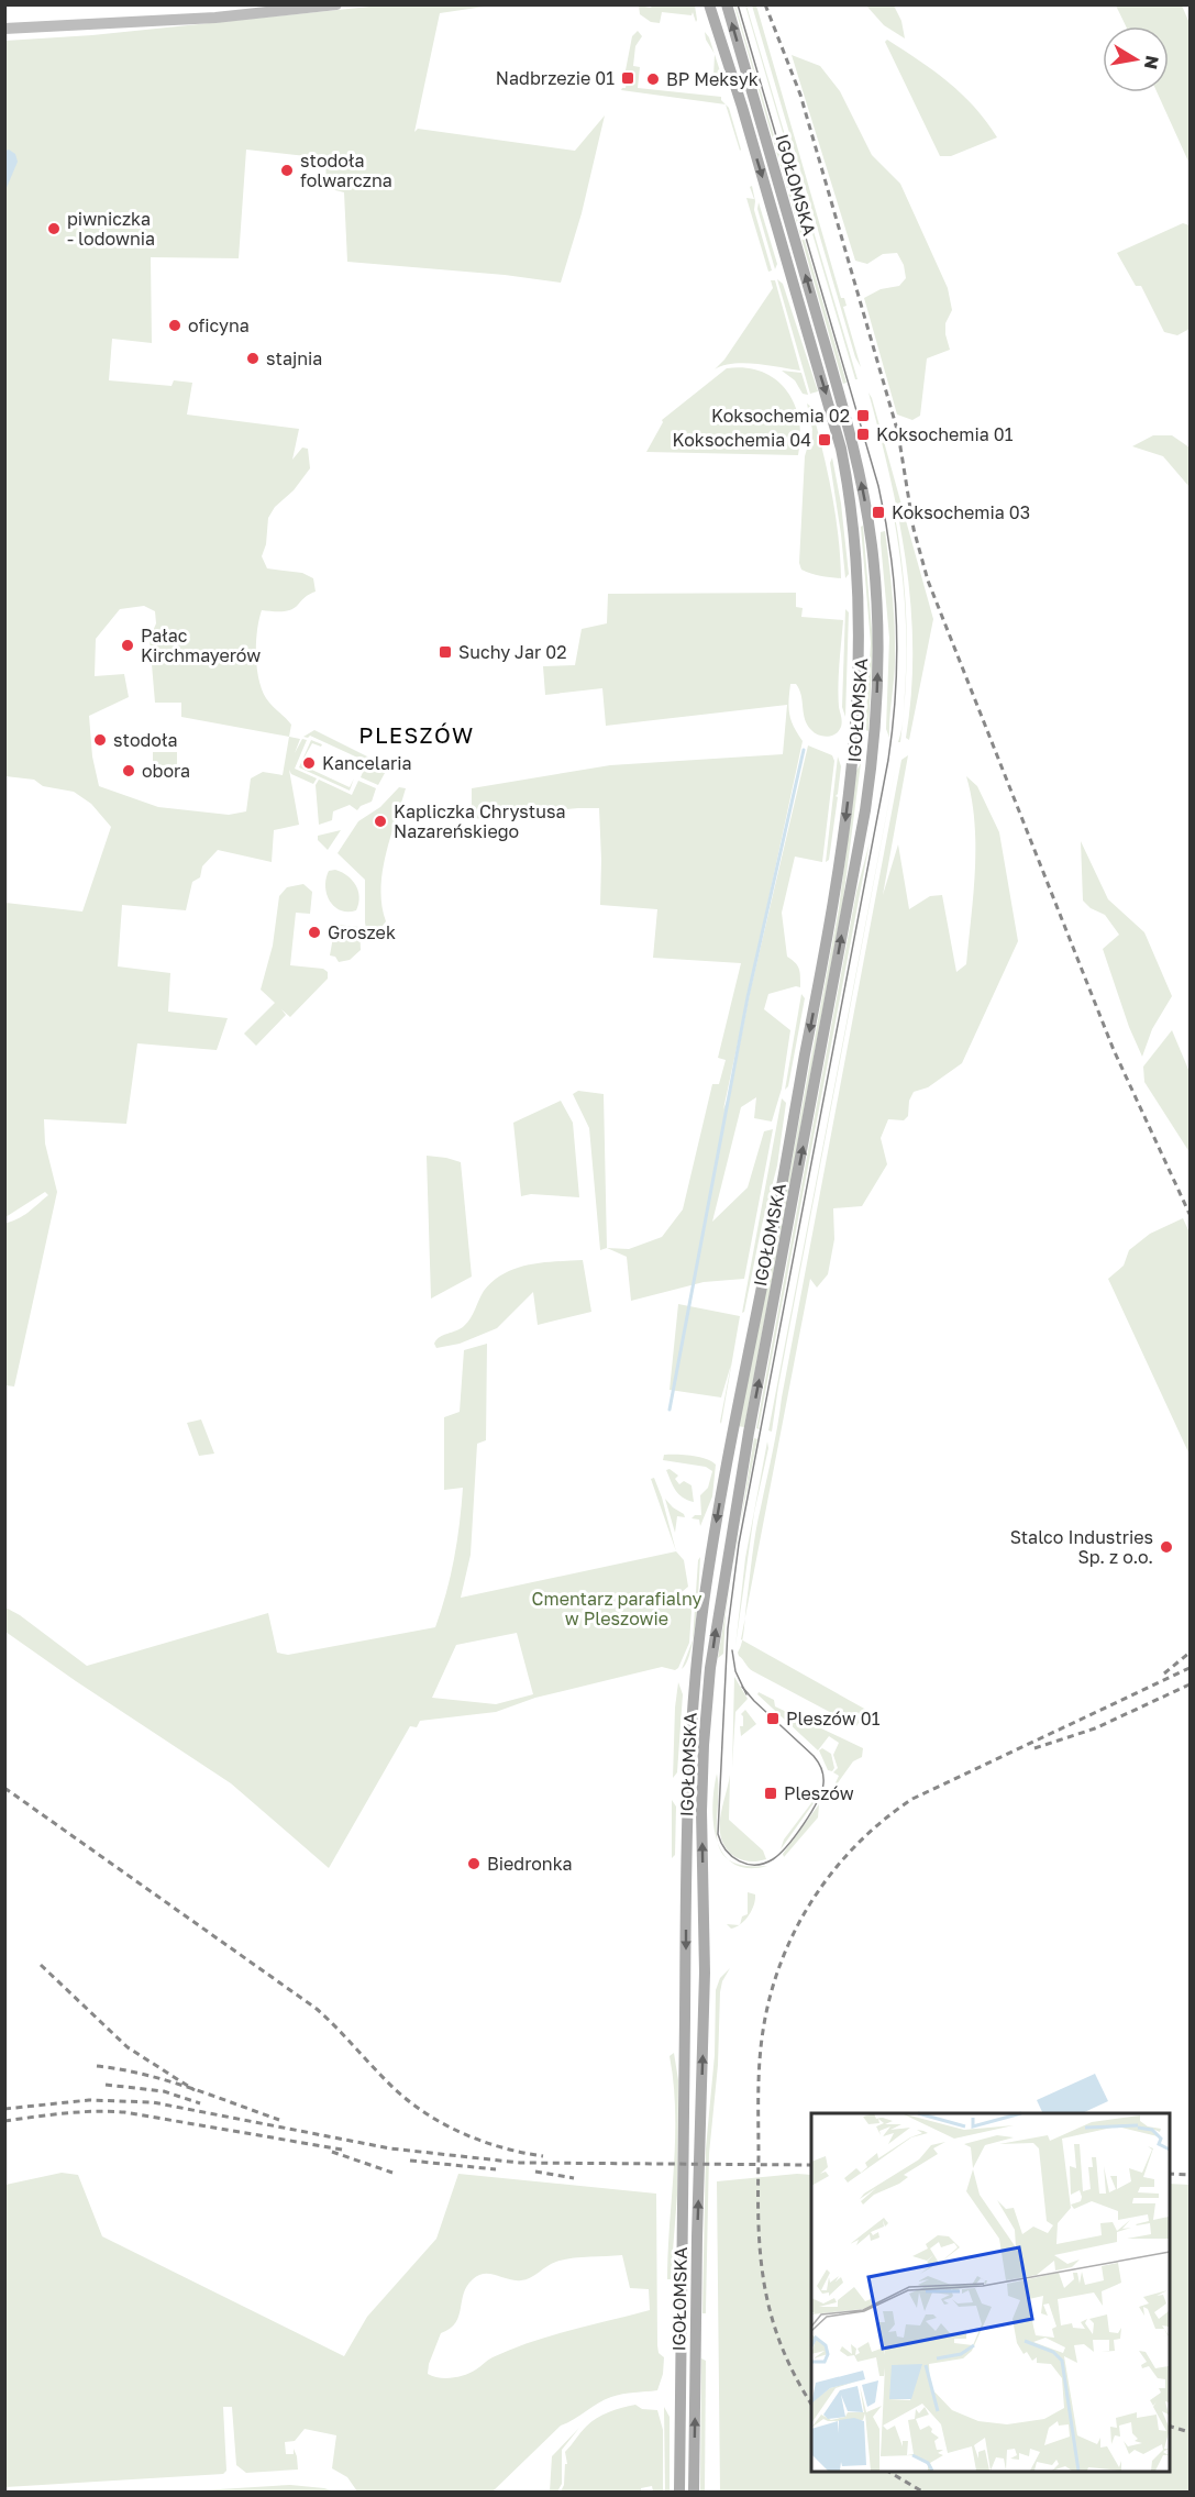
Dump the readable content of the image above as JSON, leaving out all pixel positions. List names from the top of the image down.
{
  "streets": {
    "main road": ["IGOŁOMSKA"]
  },
  "districts": ["PLESZÓW"],
  "parks": ["Cmentarz parafialny w Pleszowie"],
  "places": {
    "transit": [
      "Nadbrzezie 01",
      "Koksochemia 02",
      "Koksochemia 01",
      "Koksochemia 04",
      "Koksochemia 03",
      "Suchy Jar 02",
      "Pleszów 01",
      "Pleszów"
    ],
    "other": [
      "BP Meksyk",
      "stodoła folwarczna",
      "piwniczka - lodownia",
      "oficyna",
      "stajnia",
      "Pałac Kirchmayerów",
      "stodoła",
      "Kancelaria",
      "obora",
      "Kapliczka Chrystusa Nazareńskiego",
      "Groszek",
      "Stalco Industries Sp. z o.o.",
      "Biedronka"
    ]
  },
  "north": "right"
}
